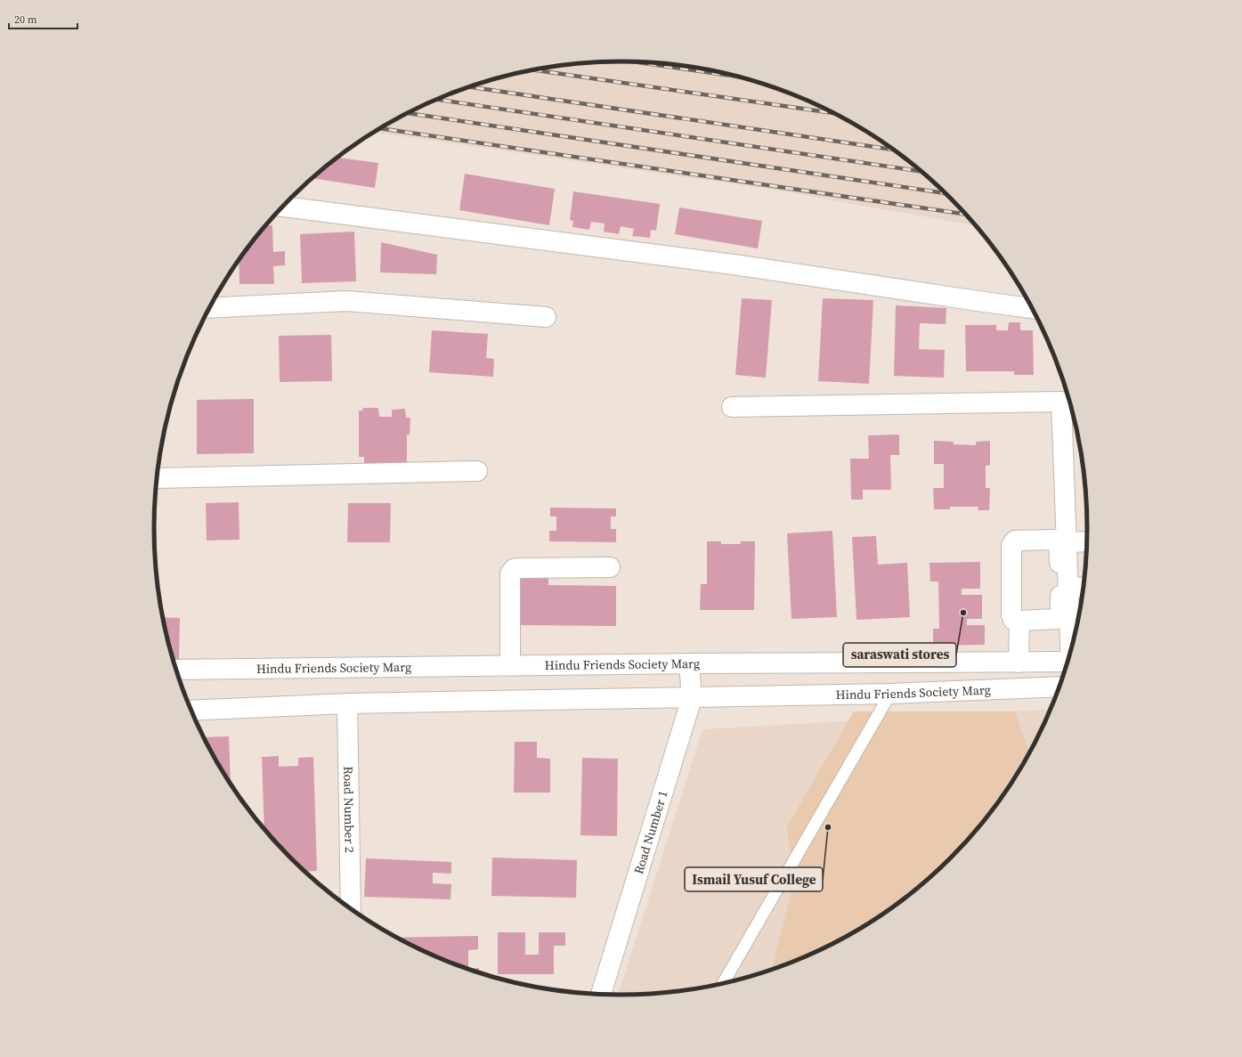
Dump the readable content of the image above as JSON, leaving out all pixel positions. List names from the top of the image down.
{
  "streets": {
    "street": ["Hindu Friends Society Marg", "Road Number 2", "Road Number 1"]
  },
  "crossings": [
    ["Hindu Friends Society Marg", "Road Number 2"],
    ["Hindu Friends Society Marg", "Road Number 1"]
  ],
  "places": ["saraswati stores", "Ismail Yusuf College"],
  "scale_bar": "20 m"
}
